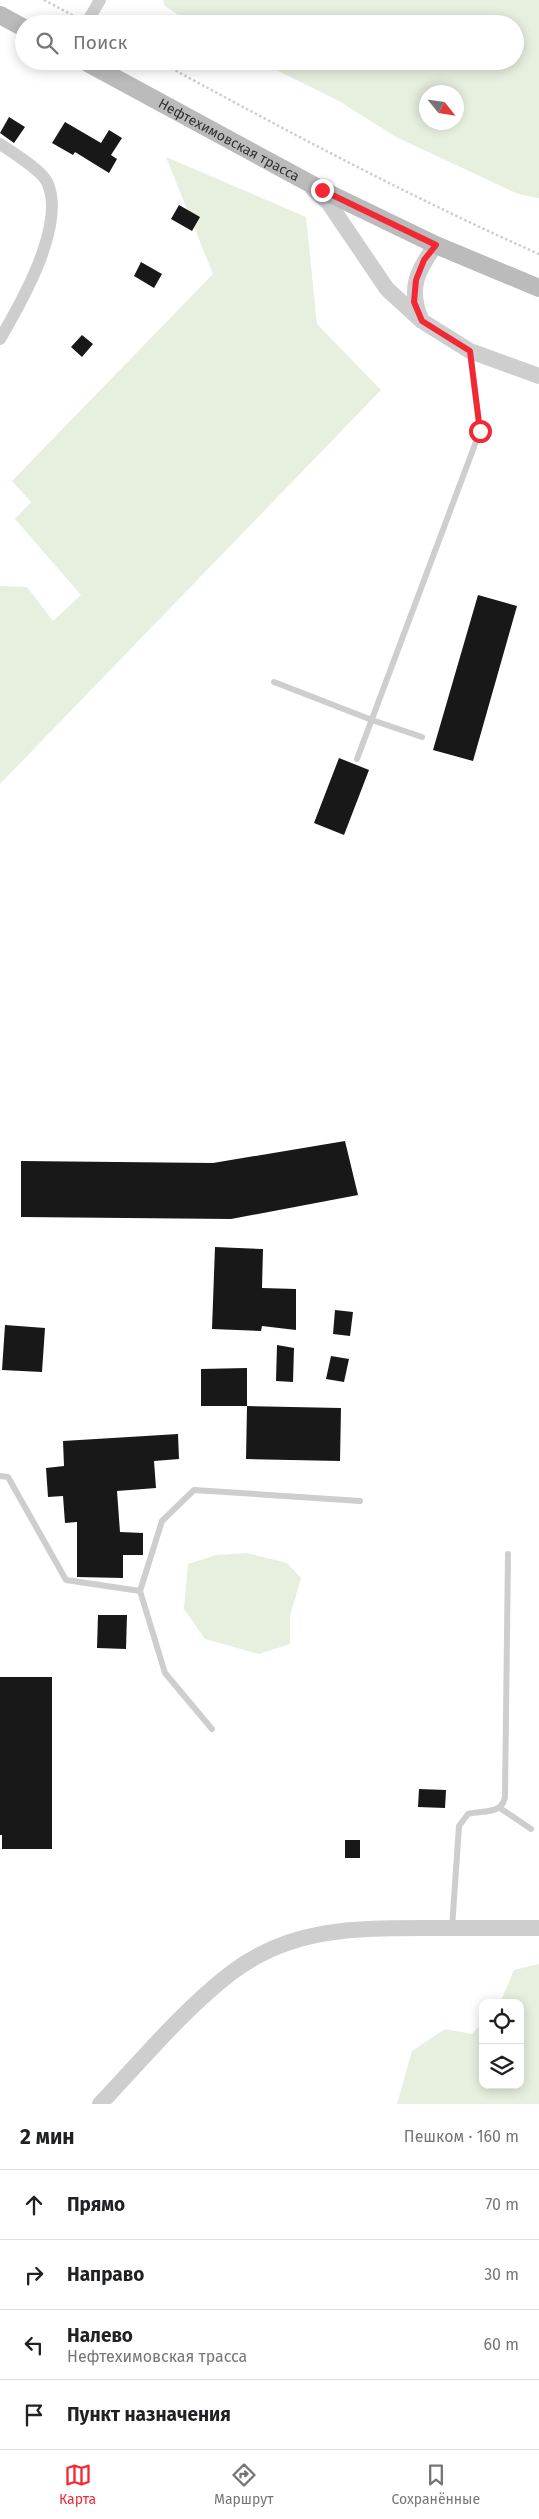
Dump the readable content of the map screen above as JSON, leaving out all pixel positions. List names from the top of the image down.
{
  "streets": {
    "main road": ["Нефтехимовская трасса"]
  },
  "north": "bottom right",
  "page": {
    "search": "Поиск",
    "heading": ["2 мин", "Пешком · 160 m"],
    "list": [
      ["Прямо", "70 m"],
      ["Направо", "30 m"],
      ["Налево", "Нефтехимовская трасса", "60 m"],
      "Пункт назначения"
    ],
    "nav": ["Карта", "Маршрут", "Сохранённые"]
  }
}
